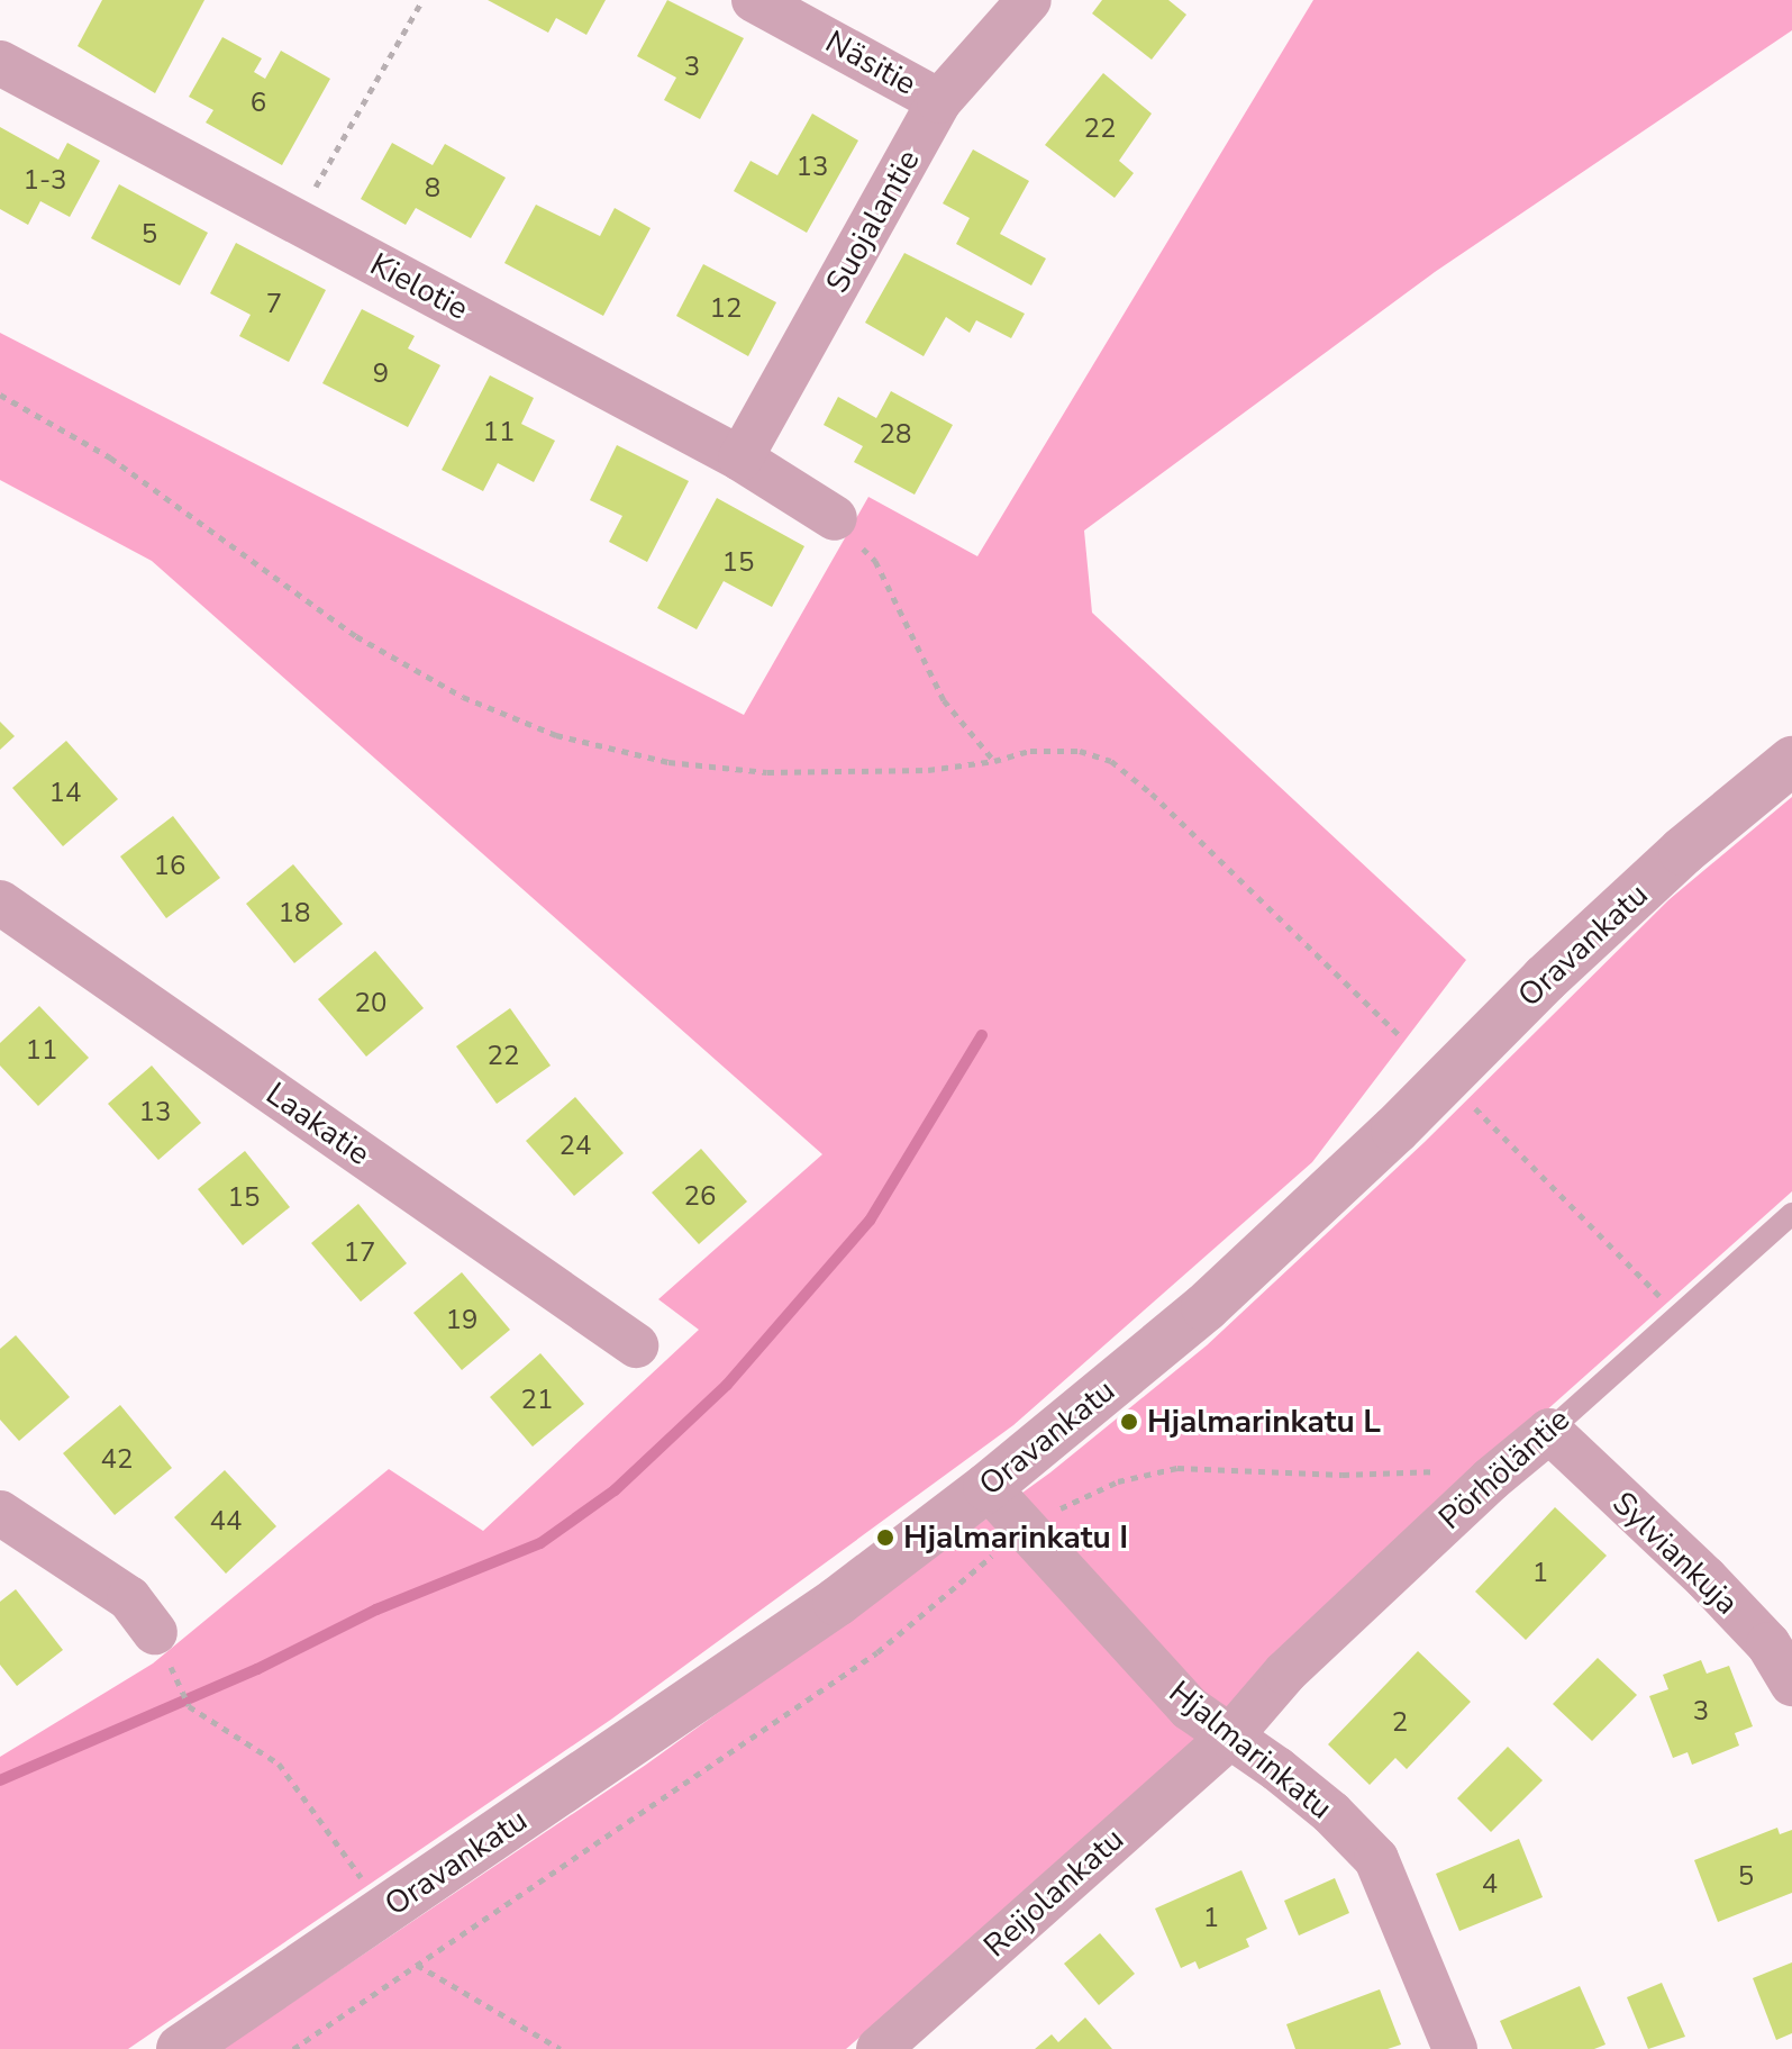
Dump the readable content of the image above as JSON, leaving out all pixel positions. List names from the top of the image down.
{
  "streets": {
    "street": [
      "Näsitie",
      "Suojalantie",
      "Kielotie",
      "Oravankatu",
      "Laakatie",
      "Pörhöläntie",
      "Sylviankuja",
      "Hjalmarinkatu",
      "Reijolankatu"
    ]
  },
  "crossings": [
    ["Näsitie", "Suojalantie"],
    ["Suojalantie", "Kielotie"],
    ["Oravankatu", "Hjalmarinkatu"],
    ["Pörhöläntie", "Sylviankuja"],
    ["Pörhöläntie", "Hjalmarinkatu"],
    ["Pörhöläntie", "Reijolankatu"],
    ["Hjalmarinkatu", "Reijolankatu"]
  ],
  "places": ["Hjalmarinkatu L", "Hjalmarinkatu I"],
  "house_numbers": [
    "3",
    "6",
    "22",
    "13",
    "1-3",
    "8",
    "5",
    "7",
    "12",
    "9",
    "11",
    "28",
    "15",
    "14",
    "16",
    "18",
    "20",
    "11",
    "22",
    "13",
    "24",
    "26",
    "15",
    "17",
    "19",
    "21",
    "42",
    "44",
    "1",
    "3",
    "2",
    "5",
    "4",
    "1"
  ]
}
